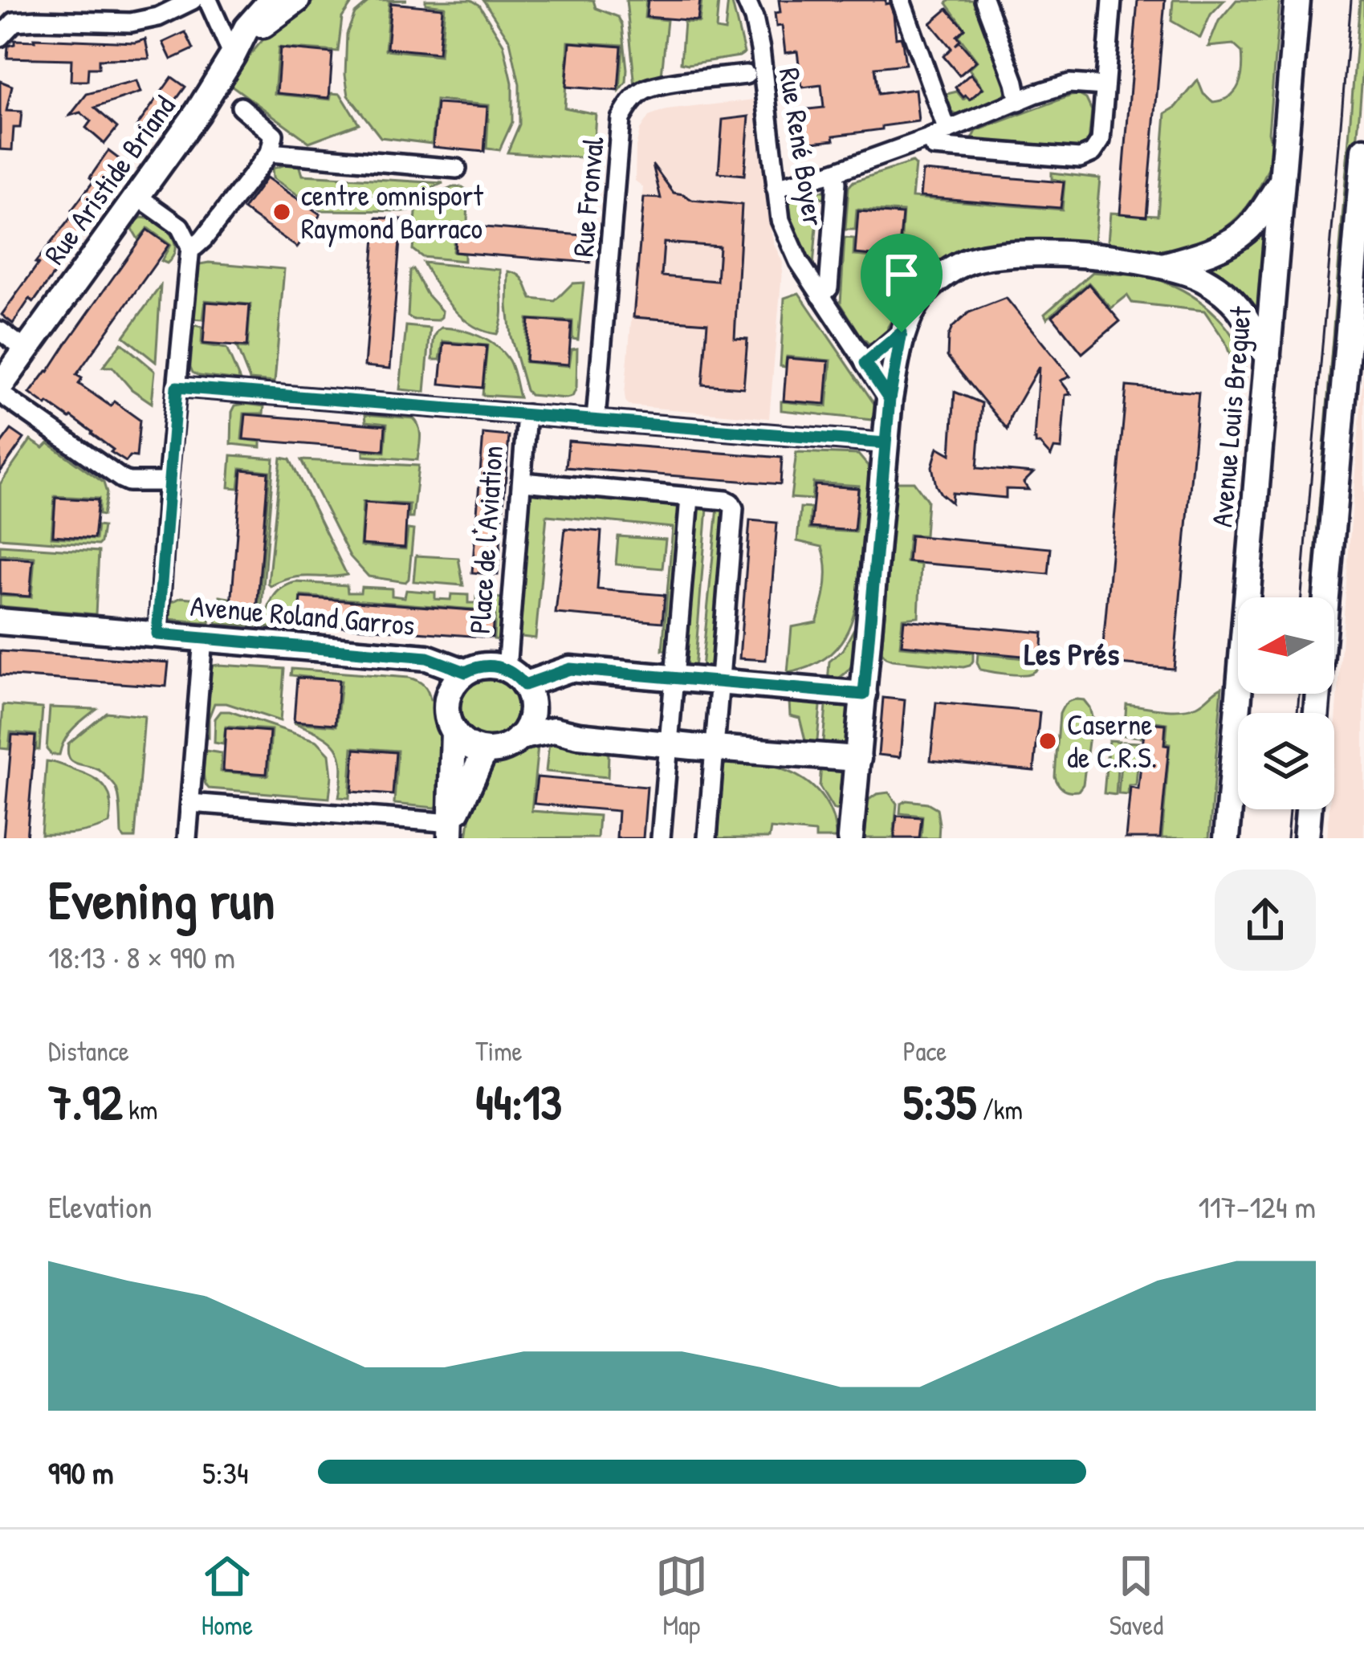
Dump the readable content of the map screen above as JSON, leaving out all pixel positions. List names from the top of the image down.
{
  "streets": {
    "street": [
      "Rue René Boyer",
      "Rue Aristide Briand",
      "Rue Fronval",
      "Avenue Louis Breguet",
      "Place de l'Aviation",
      "Avenue Roland Garros"
    ]
  },
  "crossings": [
    ["Place de l'Aviation", "Avenue Roland Garros"]
  ],
  "districts": ["Les Prés"],
  "places": ["centre omnisport Raymond Barraco", "Caserne de C.R.S."],
  "north": "left",
  "page": {
    "heading": ["Evening run", "18:13 · 8 × 990 m"],
    "stats": [
      ["Distance", "7.92 km"],
      ["Time", "44:13"],
      ["Pace", "5:35 /km"]
    ],
    "chart": ["Elevation", "117–124 m"],
    "list": [
      {
        "name": "990 m",
        "note": "5:34"
      }
    ],
    "tabs": ["Home", "Map", "Saved"]
  }
}
